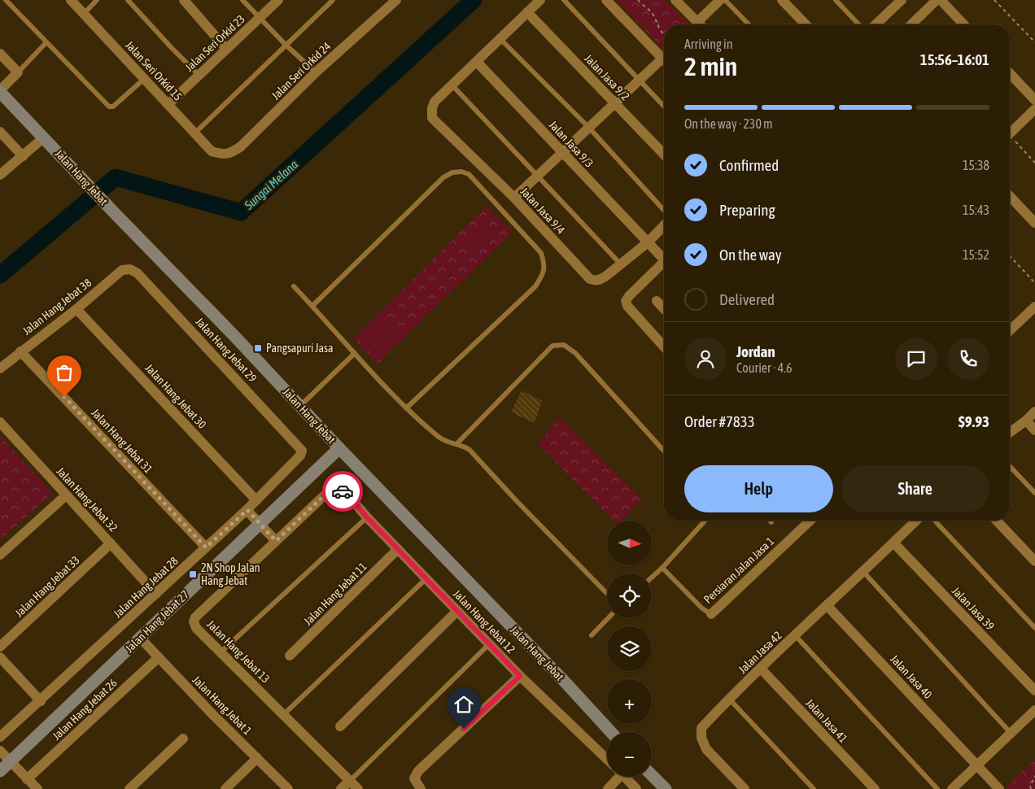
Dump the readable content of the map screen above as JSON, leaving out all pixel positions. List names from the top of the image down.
{
  "streets": {
    "street": [
      "Jalan Seri Orkid 23",
      "Jalan Seri Orkid 15",
      "Jalan Seri Orkid 24",
      "Jalan Jasa 9/2",
      "Jalan Jasa 9/3",
      "Jalan Hang Jebat",
      "Jalan Jasa 9/4",
      "Jalan Hang Jebat 38",
      "Jalan Hang Jebat 29",
      "Jalan Hang Jebat 30",
      "Jalan Hang Jebat 31",
      "Jalan Hang Jebat 32",
      "Persiaran Jalan Jasa 1",
      "Jalan Hang Jebat 33",
      "Jalan Hang Jebat 28",
      "Jalan Hang Jebat 11",
      "Jalan Jasa 39",
      "Jalan Hang Jebat 27",
      "Jalan Hang Jebat 12",
      "Jalan Hang Jebat 13",
      "Jalan Jasa 42",
      "Jalan Jasa 40",
      "Jalan Hang Jebat 1",
      "Jalan Hang Jebat 26",
      "Jalan Jasa 41"
    ]
  },
  "crossings": [
    ["Jalan Seri Orkid 23", "Jalan Seri Orkid 15"],
    ["Jalan Seri Orkid 15", "Jalan Seri Orkid 24"],
    ["Jalan Jasa 9/3", "Jalan Jasa 9/4"],
    ["Jalan Hang Jebat", "Jalan Hang Jebat 27"],
    ["Jalan Hang Jebat 38", "Jalan Hang Jebat 29"],
    ["Jalan Hang Jebat 38", "Jalan Hang Jebat 30"],
    ["Jalan Hang Jebat 38", "Jalan Hang Jebat 31"],
    ["Jalan Hang Jebat 29", "Jalan Hang Jebat 28"],
    ["Jalan Hang Jebat 30", "Jalan Hang Jebat 28"],
    ["Jalan Hang Jebat 31", "Jalan Hang Jebat 28"],
    ["Jalan Hang Jebat 32", "Jalan Hang Jebat 33"],
    ["Jalan Hang Jebat 32", "Jalan Hang Jebat 28"],
    ["Jalan Hang Jebat 11", "Jalan Hang Jebat 12"],
    ["Jalan Jasa 39", "Jalan Jasa 42"],
    ["Jalan Hang Jebat 27", "Jalan Hang Jebat 1"],
    ["Jalan Hang Jebat 12", "Jalan Hang Jebat 13"],
    ["Jalan Jasa 42", "Jalan Jasa 40"],
    ["Jalan Jasa 42", "Jalan Jasa 41"],
    ["Jalan Hang Jebat 1", "Jalan Hang Jebat 26"]
  ],
  "water": ["Sungai Melana"],
  "places": {
    "transit": ["Pangsapuri Jasa", "2N Shop Jalan Hang Jebat"]
  },
  "north": "right",
  "page": {
    "heading": ["2 min", "Arriving in", "15:56–16:01"],
    "panel": [
      "Jordan",
      "Courier · 4.6",
      "Order #7833",
      "$9.93"
    ],
    "bar": "On the way · 230 m",
    "list": [
      ["Confirmed", "15:38"],
      ["Preparing", "15:43"],
      ["On the way", "15:52"],
      "Delivered"
    ],
    "buttons": ["Help", "Share"],
    "map_buttons": ["+", "−"]
  }
}
